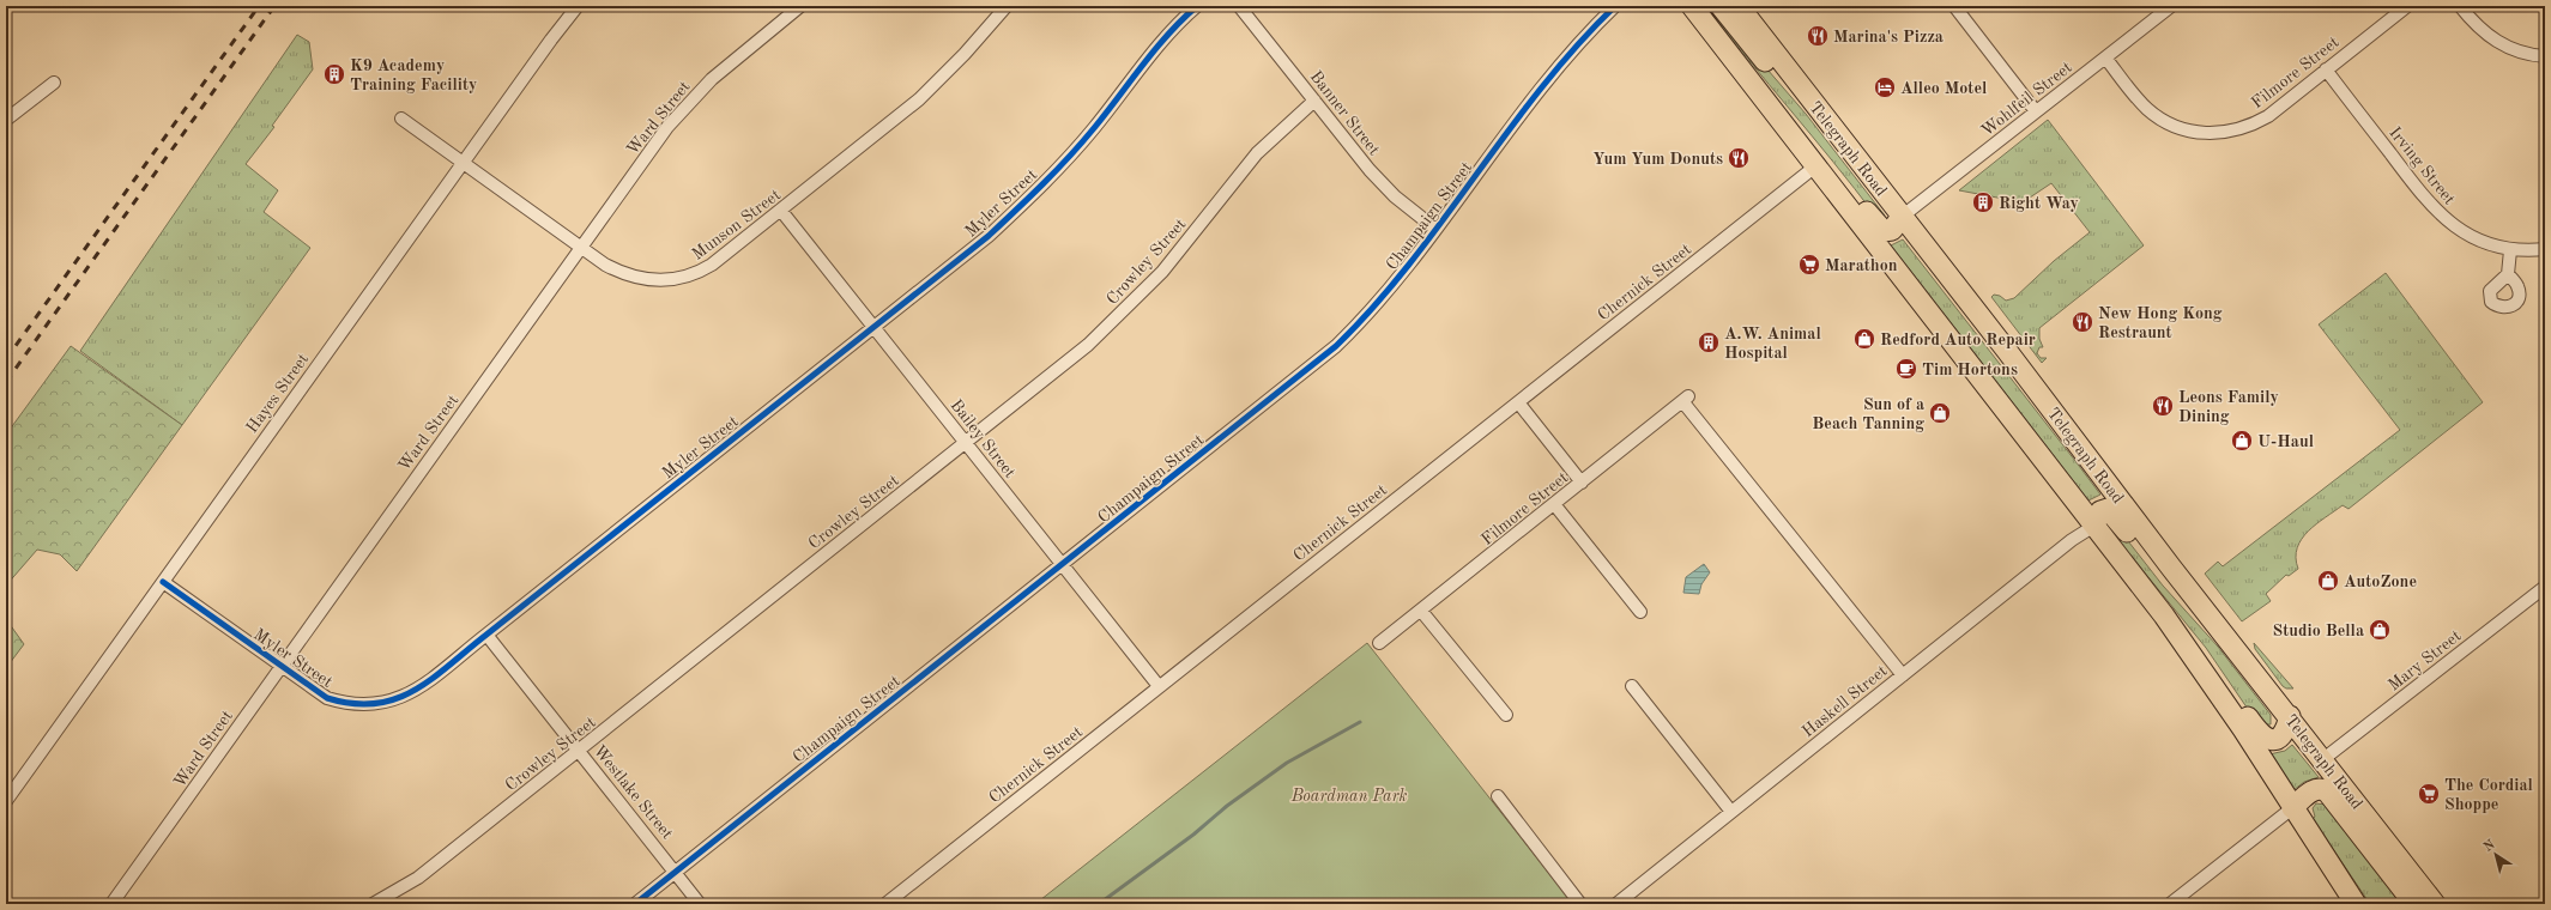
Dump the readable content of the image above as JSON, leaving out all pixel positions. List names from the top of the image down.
{
  "streets": {
    "main road": ["Telegraph Road"],
    "street": [
      "Filmore Street",
      "Wohlfeil Street",
      "Banner Street",
      "Ward Street",
      "Irving Street",
      "Myler Street",
      "Champaign Street",
      "Munson Street",
      "Crowley Street",
      "Chernick Street",
      "Hayes Street",
      "Bailey Street",
      "Mary Street",
      "Haskell Street",
      "Westlake Street"
    ]
  },
  "crossings": [
    ["Filmore Street", "Wohlfeil Street"],
    ["Filmore Street", "Irving Street"],
    ["Filmore Street", "Haskell Street"],
    ["Wohlfeil Street", "Telegraph Road"],
    ["Banner Street", "Champaign Street"],
    ["Banner Street", "Crowley Street"],
    ["Ward Street", "Myler Street"],
    ["Ward Street", "Munson Street"],
    ["Telegraph Road", "Mary Street"],
    ["Myler Street", "Hayes Street"],
    ["Myler Street", "Bailey Street"],
    ["Myler Street", "Westlake Street"],
    ["Champaign Street", "Bailey Street"],
    ["Champaign Street", "Westlake Street"],
    ["Munson Street", "Hayes Street"],
    ["Munson Street", "Bailey Street"],
    ["Crowley Street", "Bailey Street"],
    ["Crowley Street", "Westlake Street"],
    ["Chernick Street", "Bailey Street"]
  ],
  "parks": ["Boardman Park"],
  "places": {
    "restaurant": [
      "Marina's Pizza",
      "Yum Yum Donuts",
      "New Hong Kong Restraunt",
      "Leons Family Dining"
    ],
    "building": ["K9 Academy Training Facility", "Right Way", "A.W. Animal Hospital"],
    "hotel": ["Alleo Motel"],
    "supermarket": ["Marathon", "The Cordial Shoppe"],
    "shop": [
      "Redford Auto Repair",
      "Sun of a Beach Tanning",
      "U-Haul",
      "AutoZone",
      "Studio Bella"
    ],
    "cafe": ["Tim Hortons"]
  },
  "north": "top left"
}
